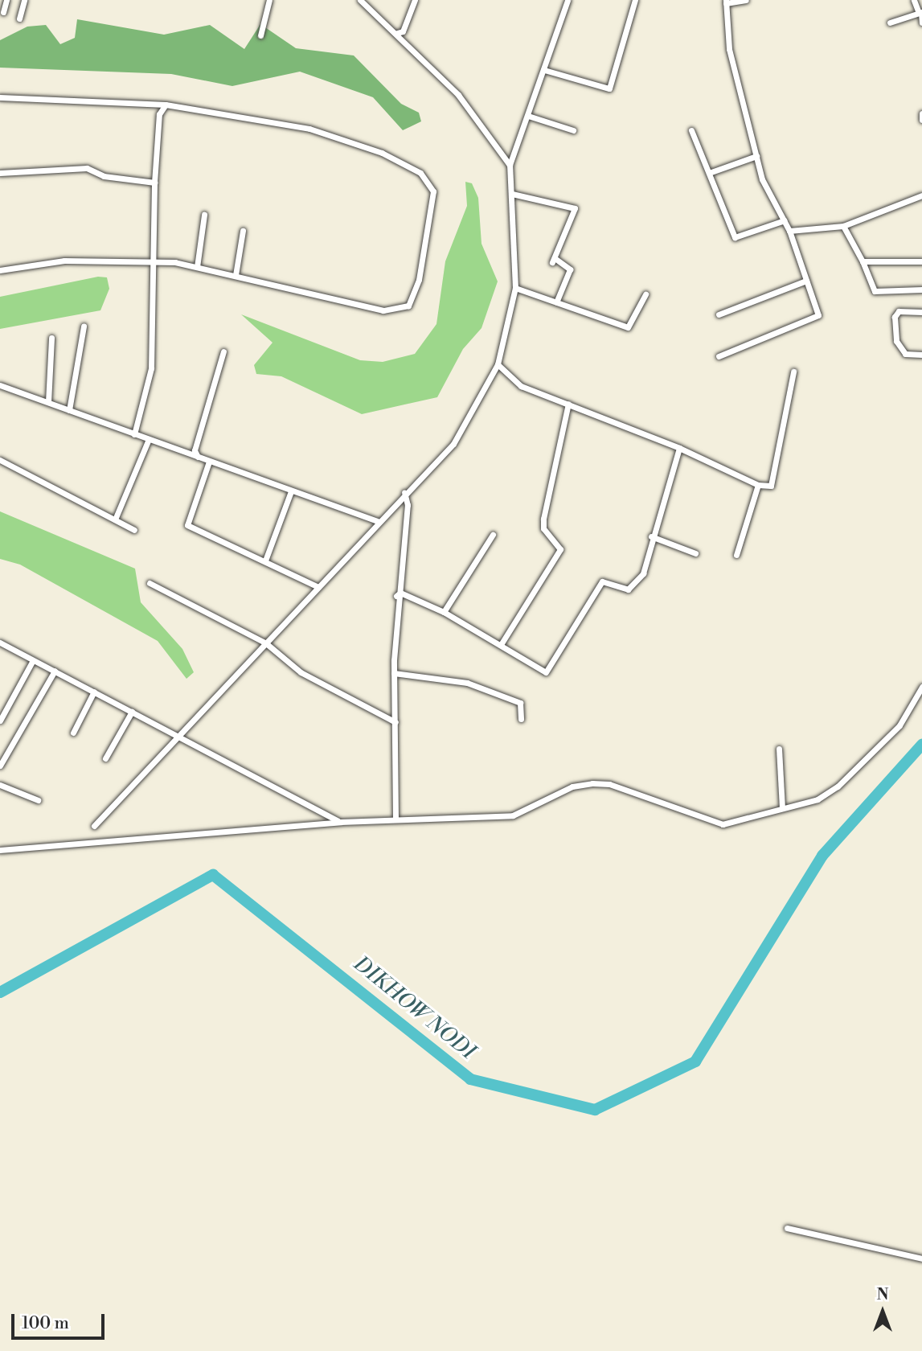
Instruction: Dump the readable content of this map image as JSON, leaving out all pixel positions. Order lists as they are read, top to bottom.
{
  "water": ["DIKHOW NODI"],
  "scale_bar": "100 m",
  "north": "top"
}
